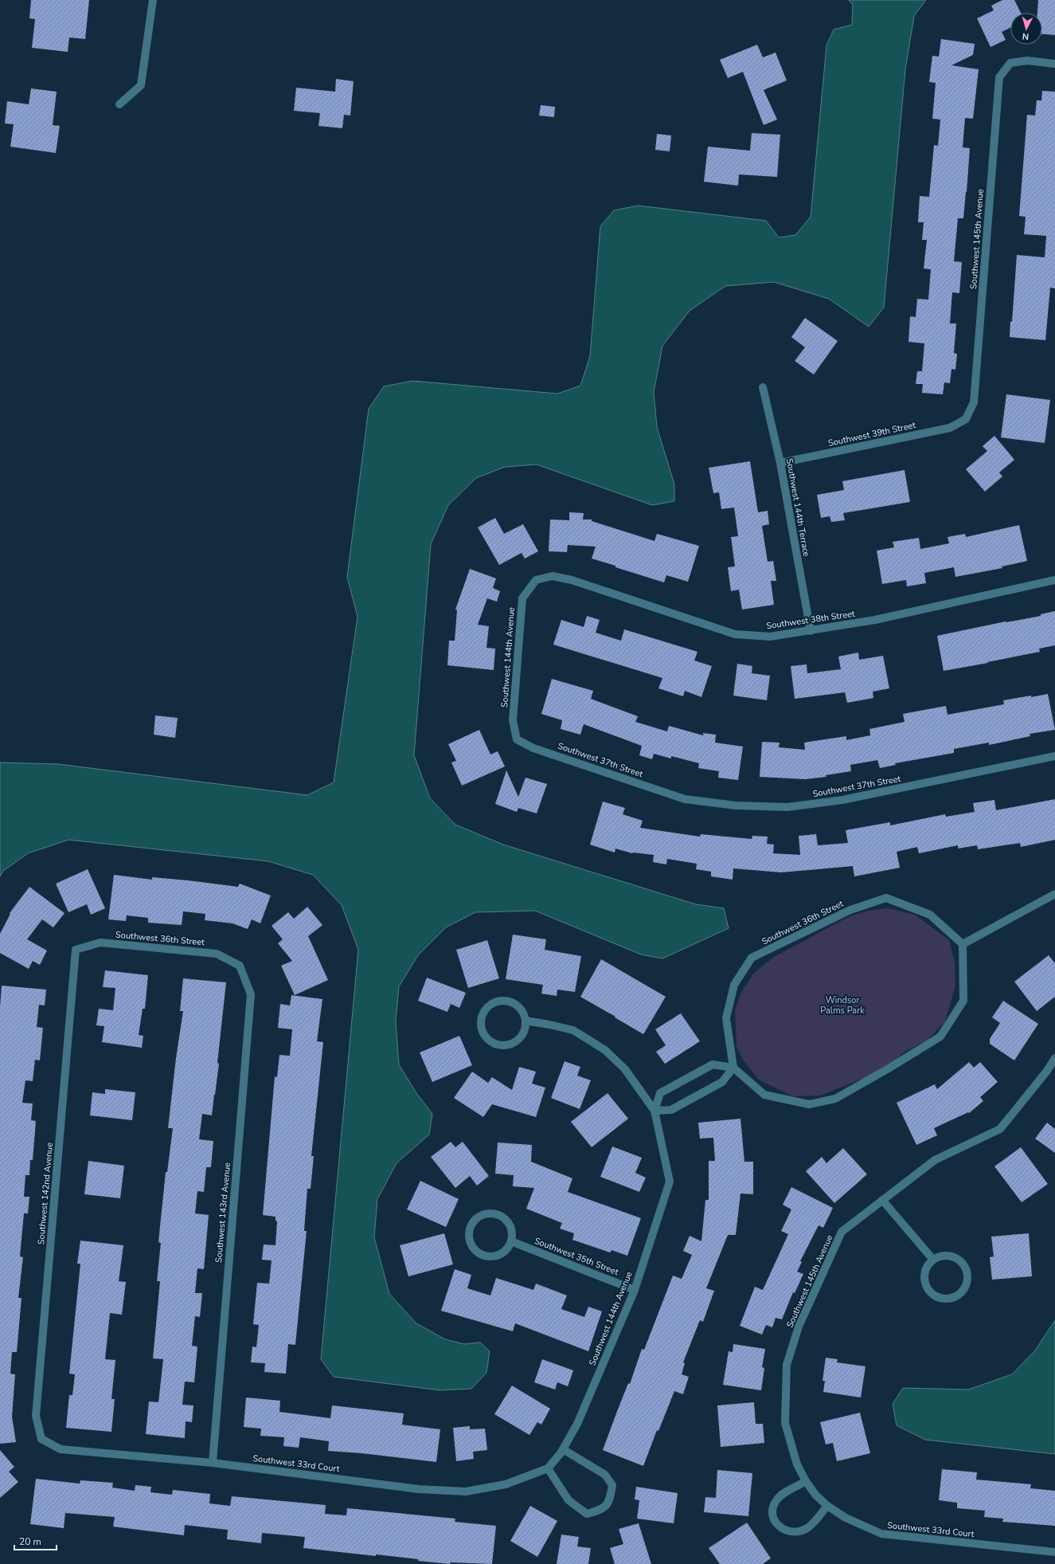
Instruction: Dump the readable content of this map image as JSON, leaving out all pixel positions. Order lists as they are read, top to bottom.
{
  "streets": {
    "street": [
      "Southwest 145th Avenue",
      "Southwest 39th Street",
      "Southwest 144th Terrace",
      "Southwest 38th Street",
      "Southwest 144th Avenue",
      "Southwest 37th Street",
      "Southwest 36th Street",
      "Southwest 142nd Avenue",
      "Southwest 143rd Avenue",
      "Southwest 35th Street",
      "Southwest 33rd Court"
    ]
  },
  "crossings": [
    ["Southwest 145th Avenue", "Southwest 39th Street"],
    ["Southwest 145th Avenue", "Southwest 33rd Court"],
    ["Southwest 39th Street", "Southwest 144th Terrace"],
    ["Southwest 144th Terrace", "Southwest 38th Street"],
    ["Southwest 38th Street", "Southwest 144th Avenue"],
    ["Southwest 144th Avenue", "Southwest 37th Street"],
    ["Southwest 144th Avenue", "Southwest 35th Street"],
    ["Southwest 144th Avenue", "Southwest 33rd Court"],
    ["Southwest 36th Street", "Southwest 142nd Avenue"],
    ["Southwest 36th Street", "Southwest 143rd Avenue"],
    ["Southwest 142nd Avenue", "Southwest 33rd Court"],
    ["Southwest 143rd Avenue", "Southwest 33rd Court"]
  ],
  "parks": ["Windsor Palms Park"],
  "scale_bar": "20 m",
  "north": "bottom"
}
